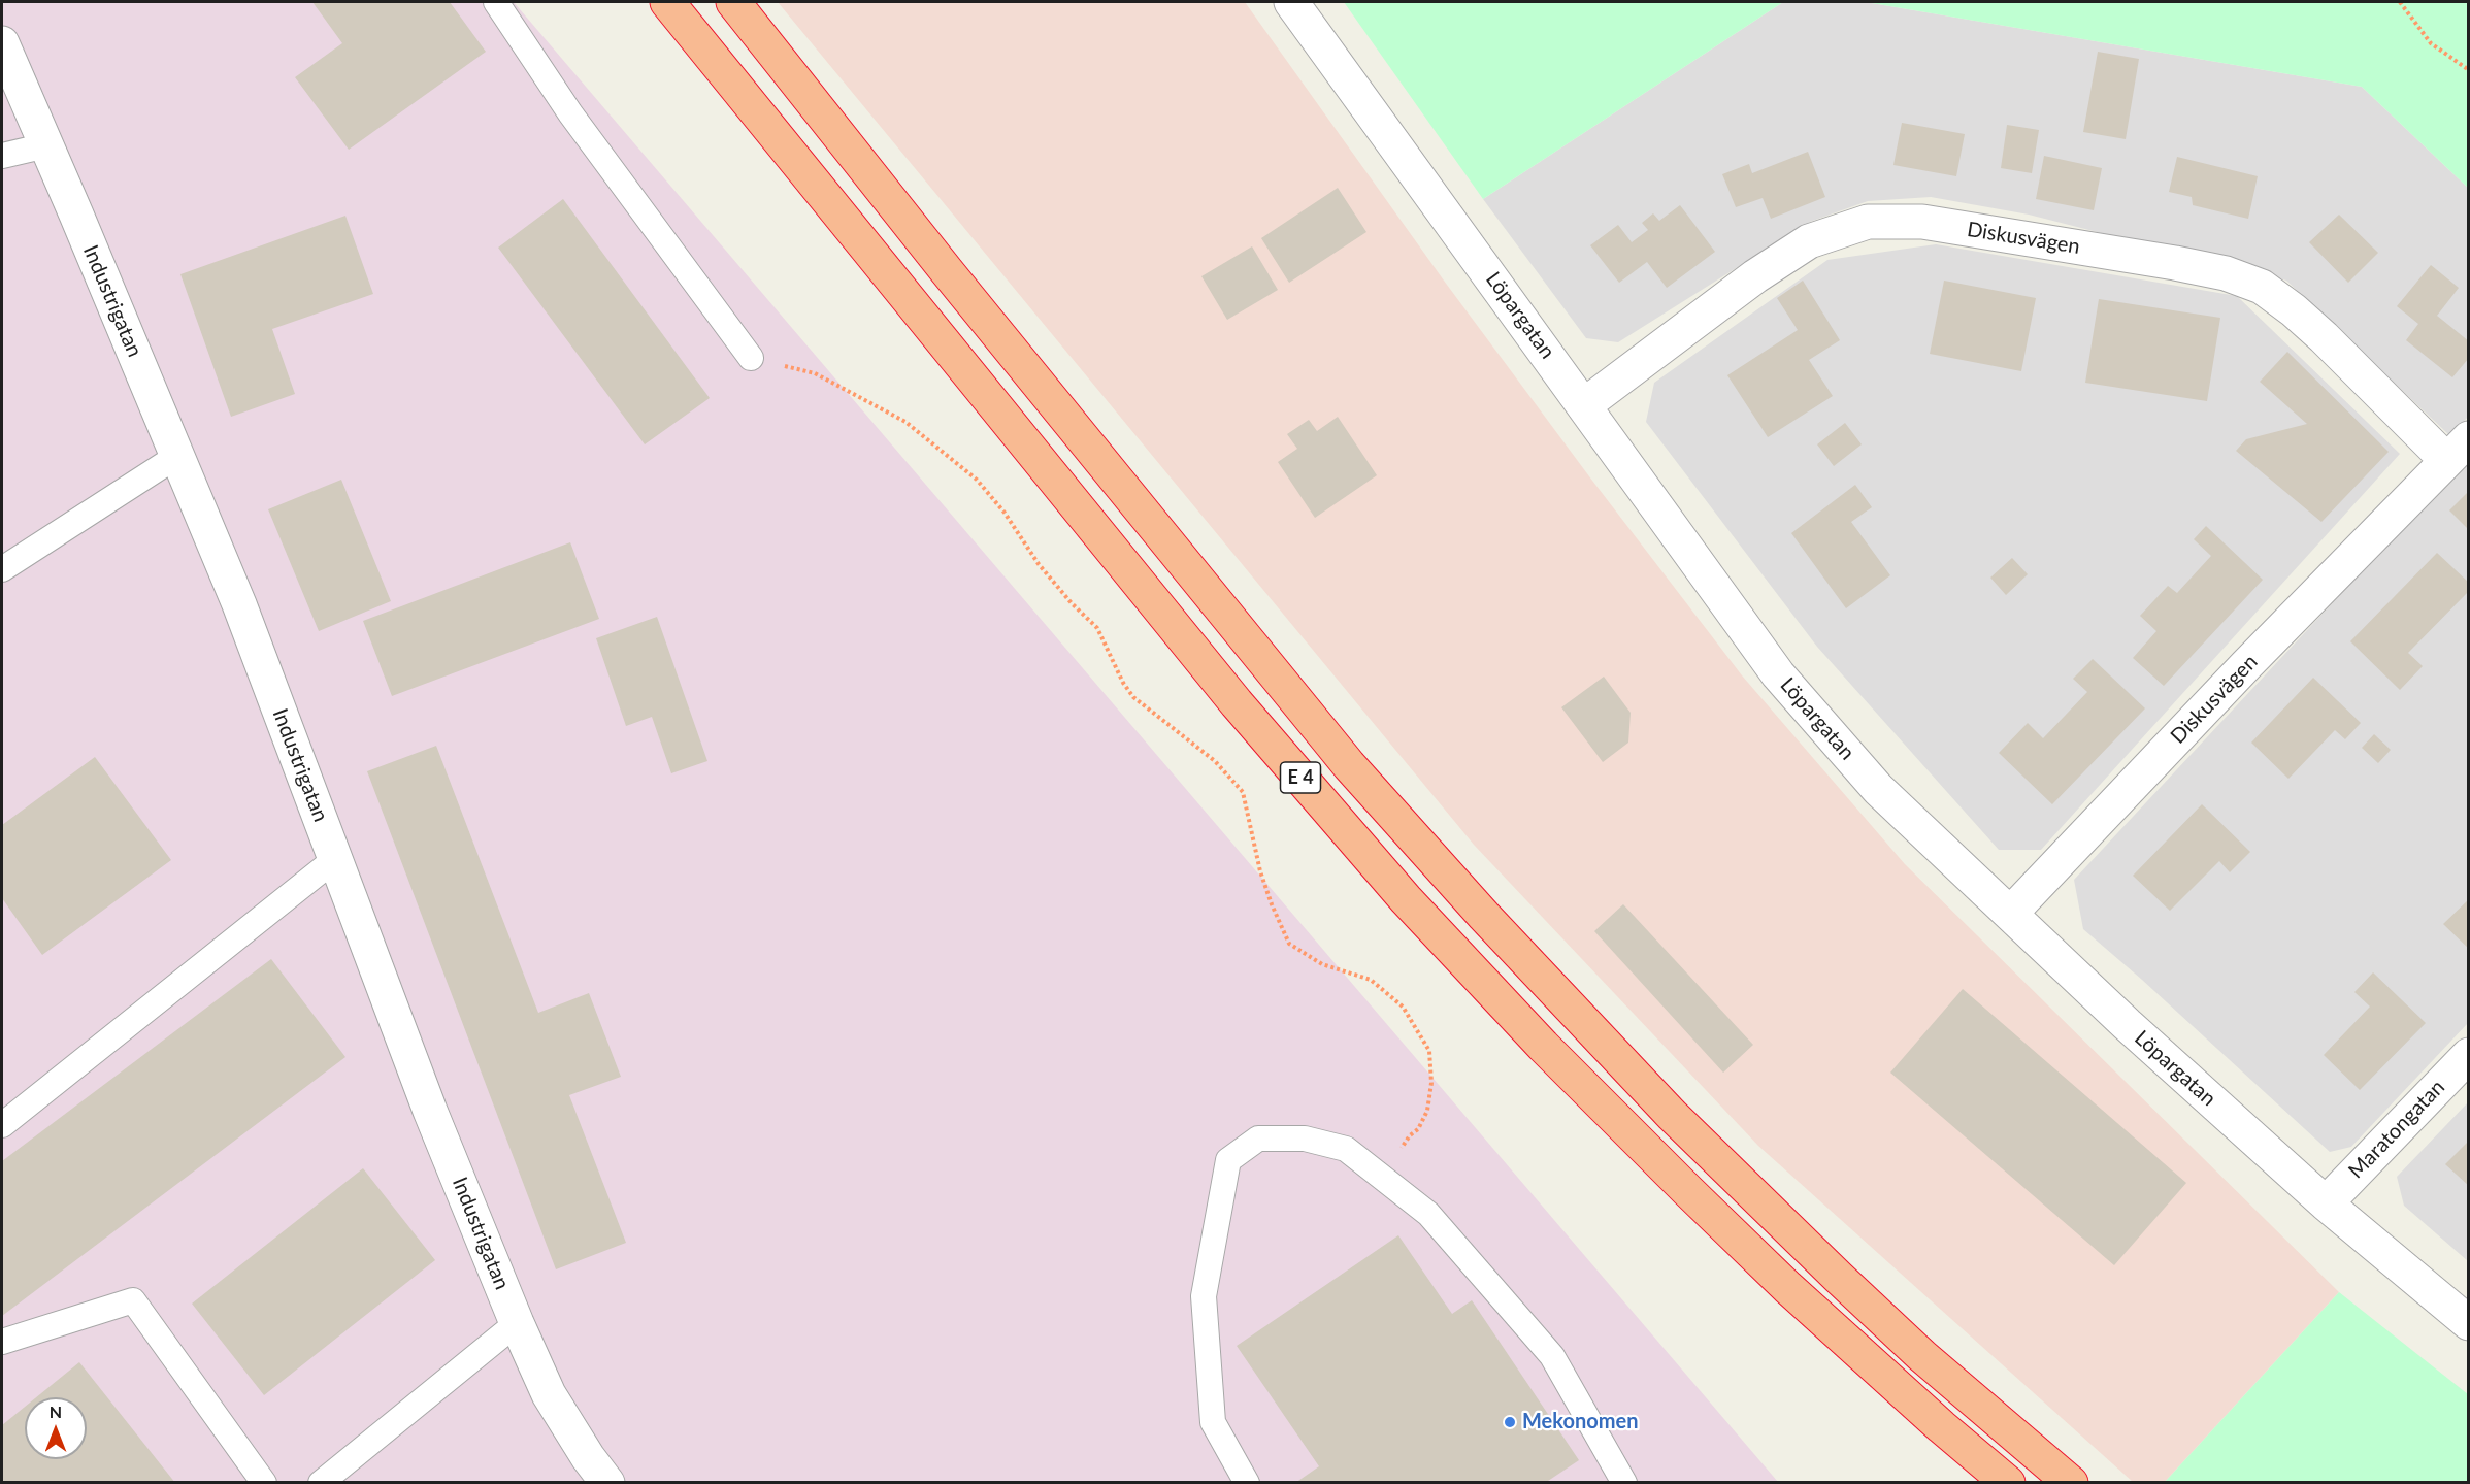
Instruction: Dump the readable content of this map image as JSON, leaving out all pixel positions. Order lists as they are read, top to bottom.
{
  "streets": {
    "highway": ["E 4"],
    "street": [
      "Diskusvägen",
      "Industrigatan",
      "Löpargatan",
      "Maratongatan"
    ]
  },
  "crossings": [
    ["Diskusvägen", "Löpargatan"],
    ["Löpargatan", "Maratongatan"]
  ],
  "places": ["Mekonomen"],
  "north": "top"
}
